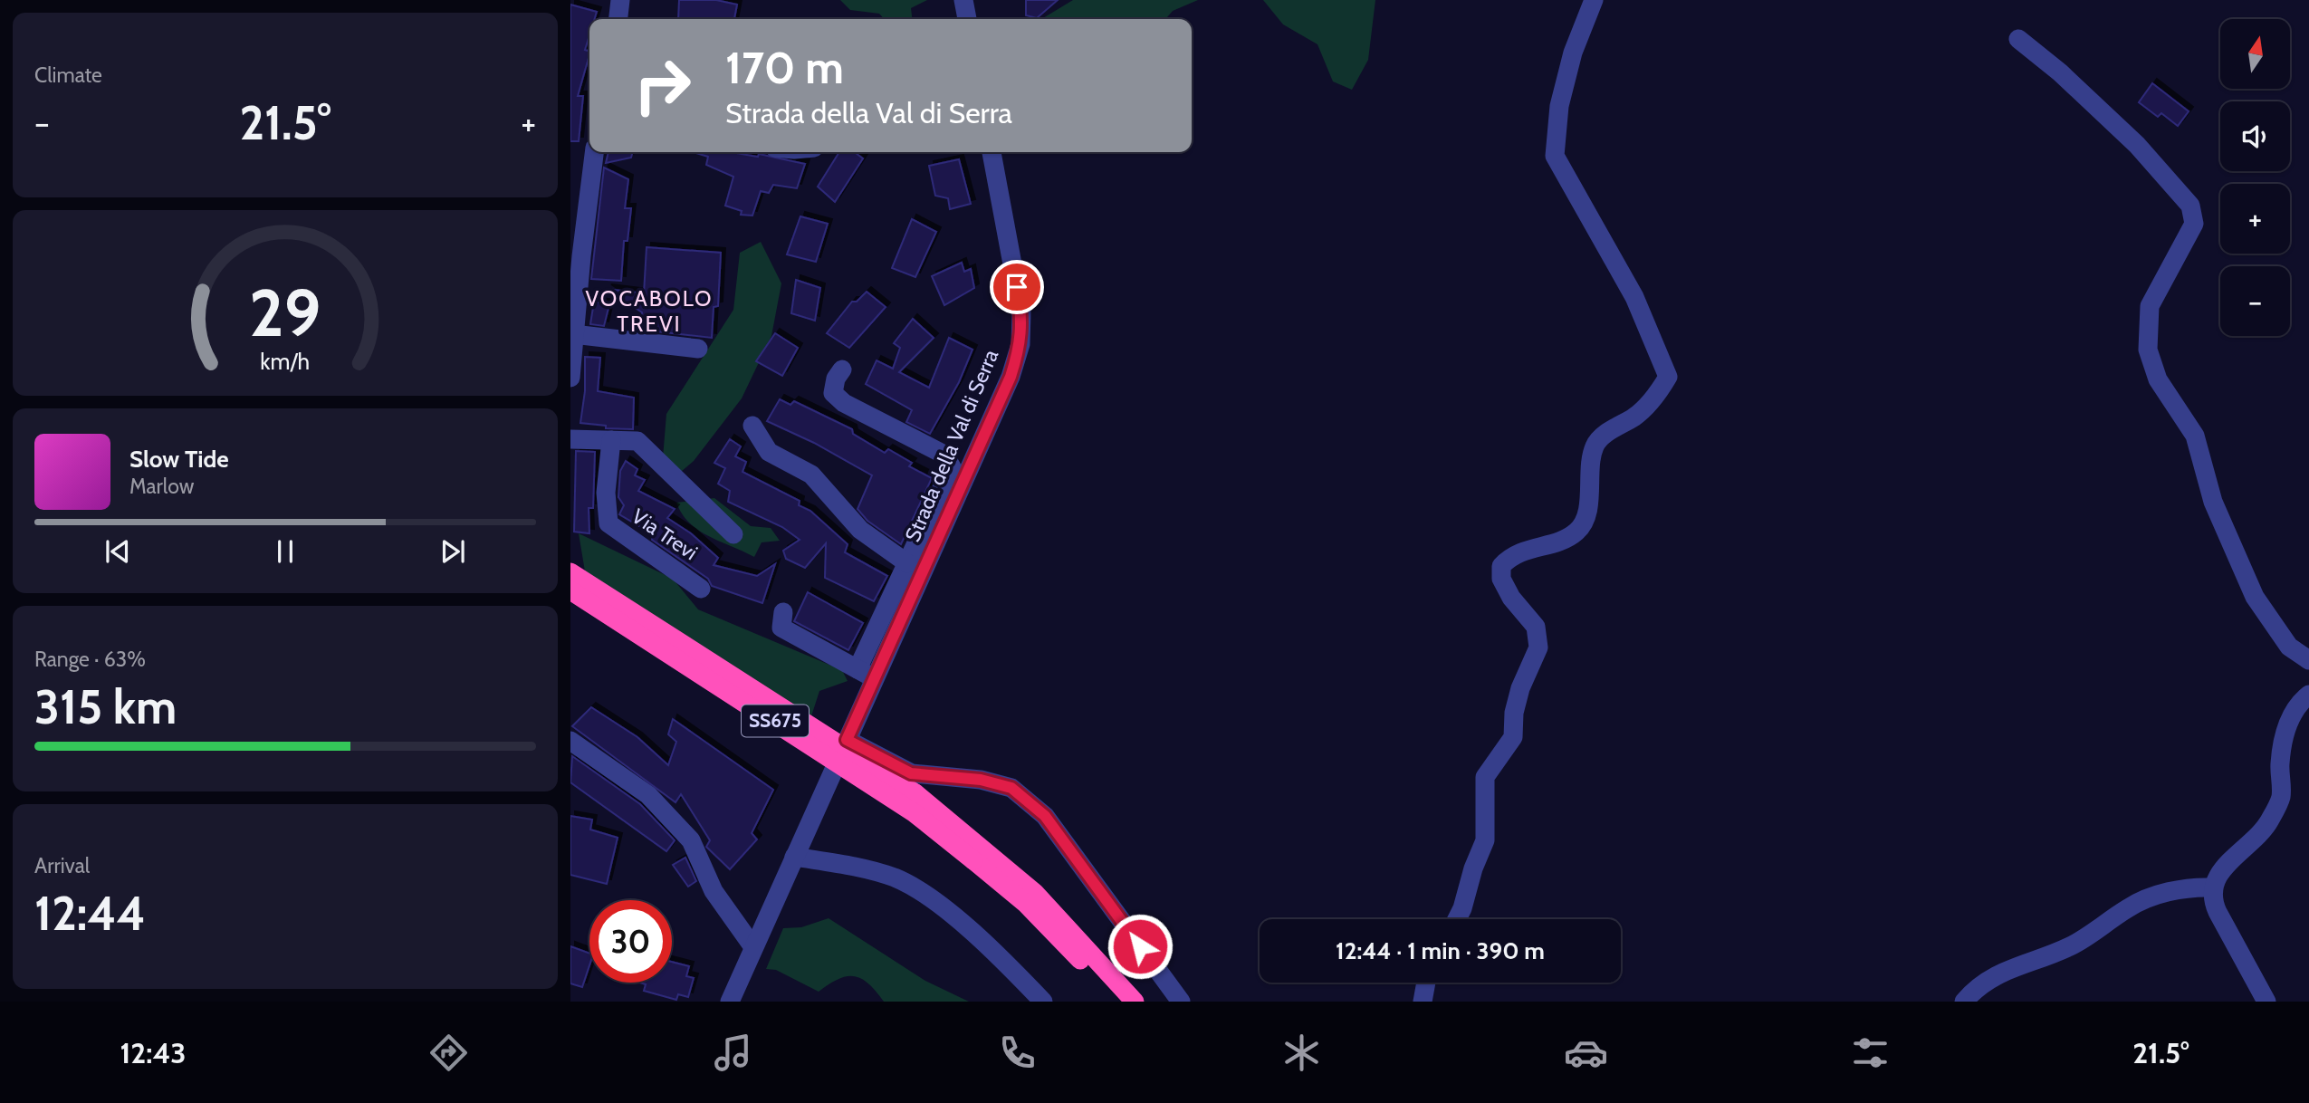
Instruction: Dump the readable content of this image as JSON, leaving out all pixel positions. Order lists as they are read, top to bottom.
{
  "streets": {
    "highway": ["SS675"],
    "street": ["Strada della Val di Serra", "Via Trevi"]
  },
  "districts": ["VOCABOLO TREVI"],
  "north": "top",
  "page": {
    "tile": [
      "Climate",
      ["Range · 63%", "315 km"],
      ["Arrival", "12:44"]
    ],
    "map_buttons": ["+", "−"],
    "turn": ["170 m", "Strada della Val di Serra"],
    "heat": ["−", "21.5°", "+"],
    "song": ["Slow Tide", "Marlow"],
    "limit": "30",
    "trip": "12:44 · 1 min · 390 m",
    "tabs": ["12:43", "21.5°"],
    "gauge": ["29", "km/h"]
  }
}
